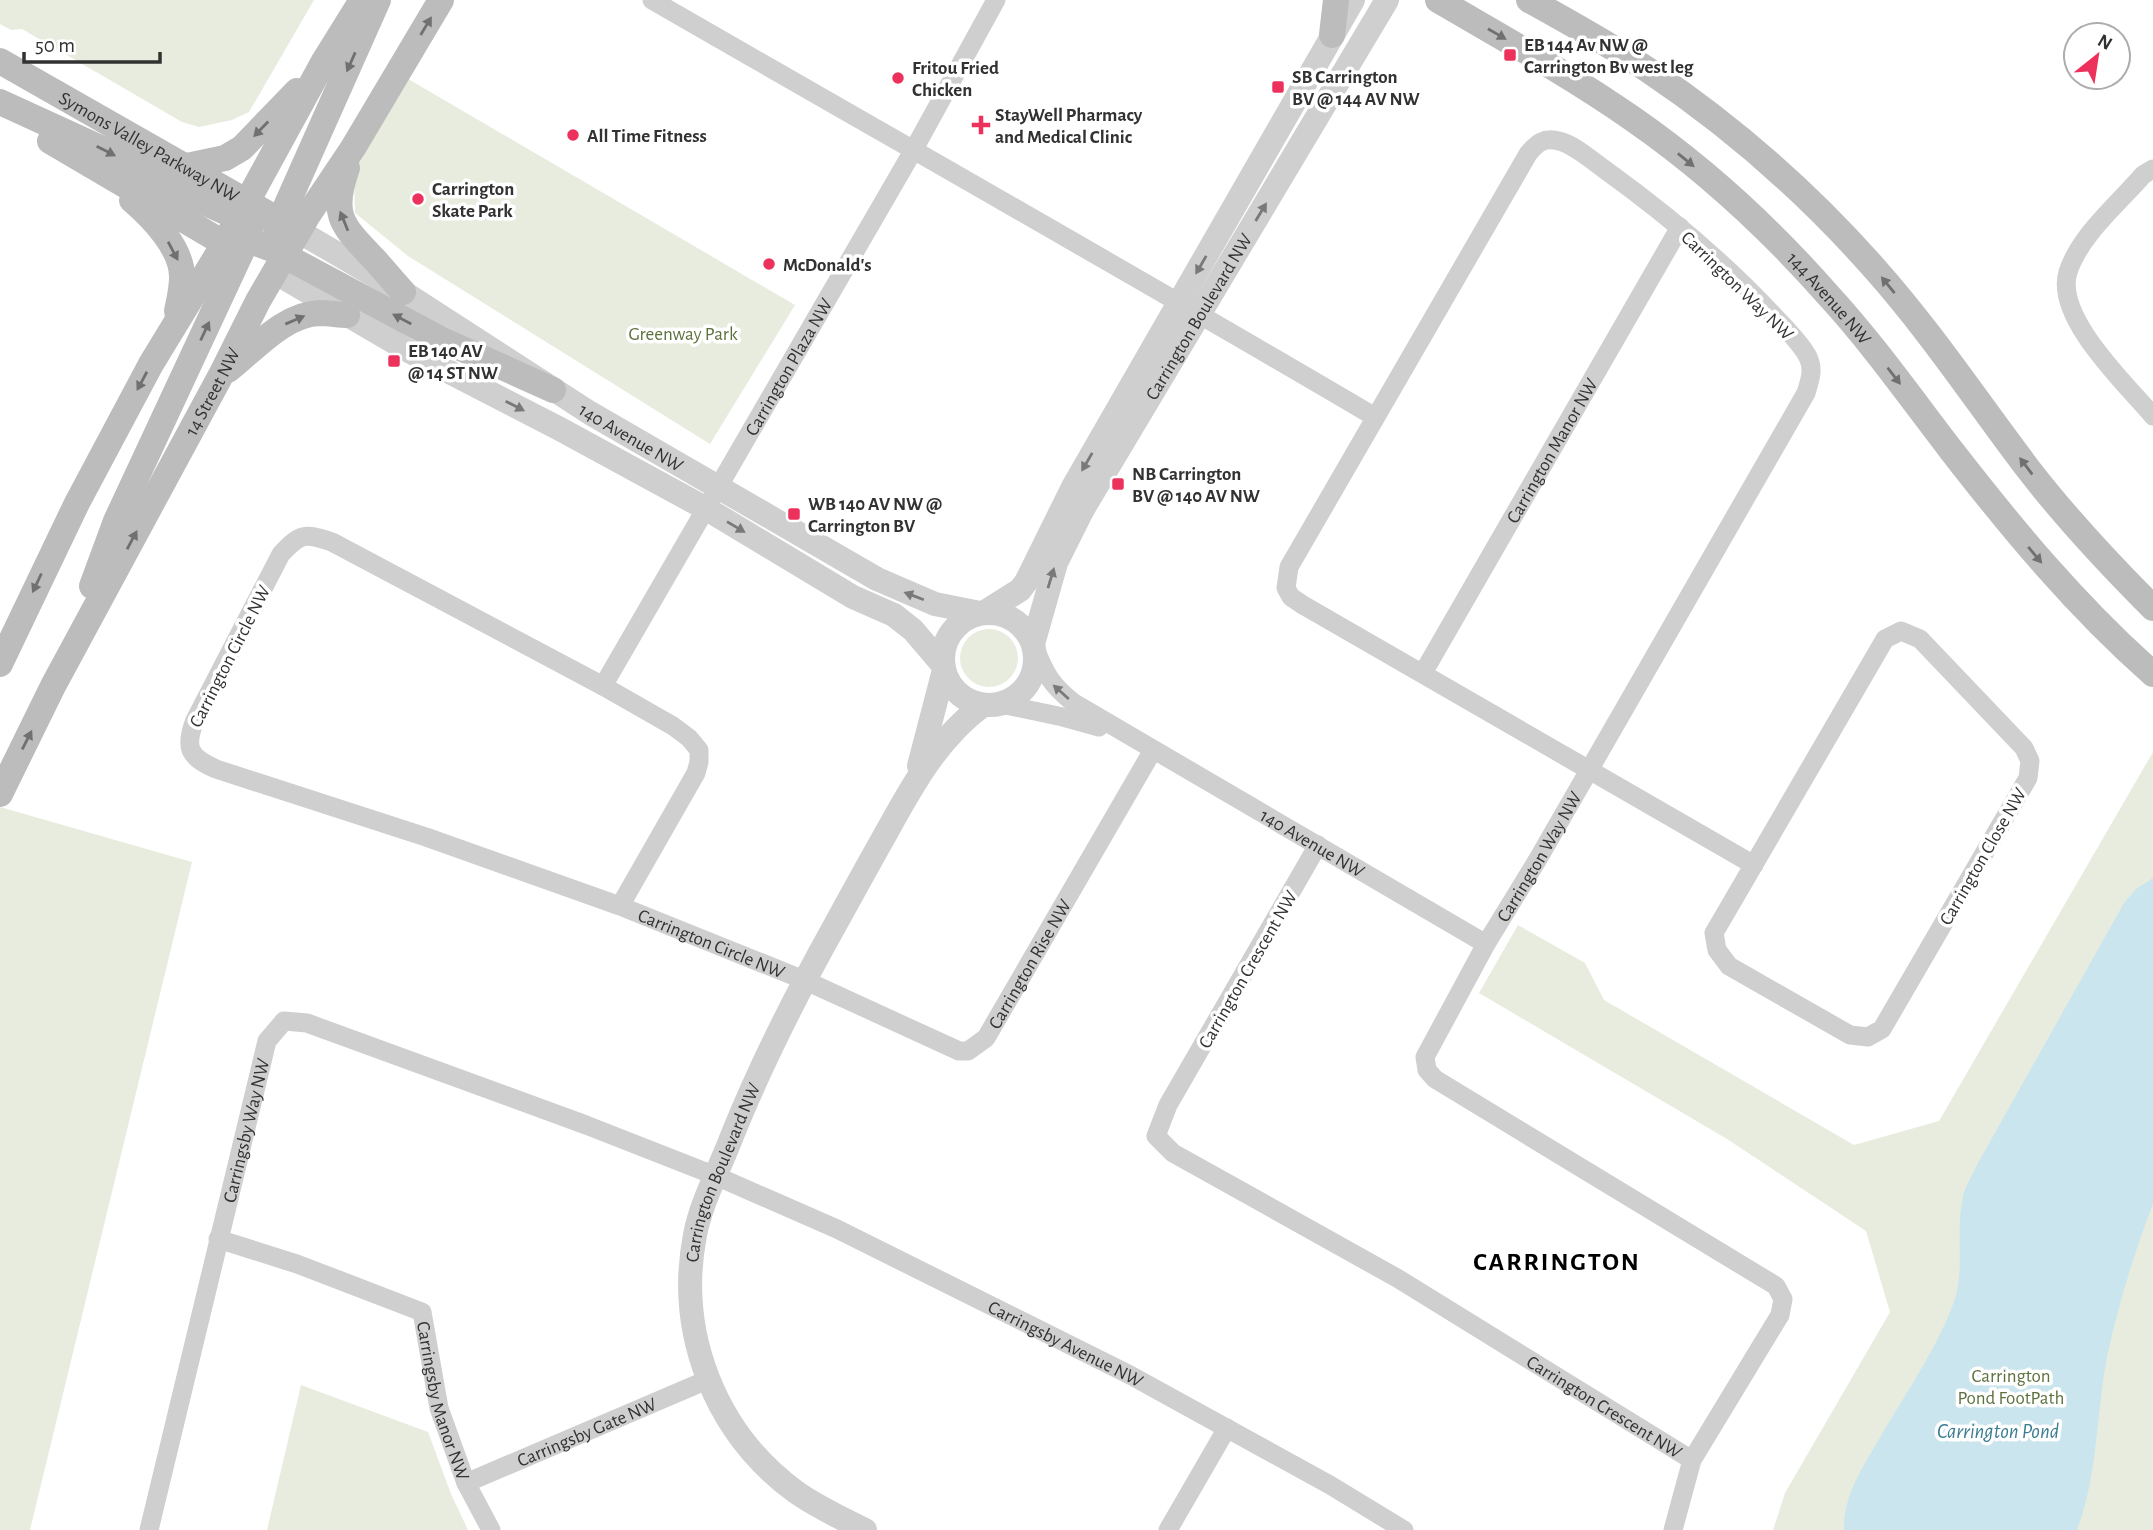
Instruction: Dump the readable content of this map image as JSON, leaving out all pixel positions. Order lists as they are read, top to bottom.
{
  "streets": {
    "main road": ["Symons Valley Parkway NW", "144 Avenue NW", "14 Street NW"],
    "street": [
      "Carrington Way NW",
      "Carrington Boulevard NW",
      "Carrington Plaza NW",
      "140 Avenue NW",
      "Carrington Manor NW",
      "Carrington Circle NW",
      "Carrington Close NW",
      "Carrington Rise NW",
      "Carrington Crescent NW",
      "Carringsby Way NW",
      "Carringsby Avenue NW",
      "Carringsby Manor NW",
      "Carringsby Gate NW"
    ]
  },
  "crossings": [
    ["Symons Valley Parkway NW", "14 Street NW"],
    ["Symons Valley Parkway NW", "140 Avenue NW"],
    ["Carrington Way NW", "140 Avenue NW"],
    ["Carrington Way NW", "Carrington Manor NW"],
    ["Carrington Way NW", "Carrington Crescent NW"],
    ["Carrington Boulevard NW", "140 Avenue NW"],
    ["Carrington Boulevard NW", "Carrington Circle NW"],
    ["Carrington Boulevard NW", "Carrington Rise NW"],
    ["Carrington Boulevard NW", "Carringsby Way NW"],
    ["Carrington Boulevard NW", "Carringsby Avenue NW"],
    ["Carrington Boulevard NW", "Carringsby Gate NW"],
    ["Carrington Plaza NW", "140 Avenue NW"],
    ["14 Street NW", "140 Avenue NW"],
    ["140 Avenue NW", "Carrington Rise NW"],
    ["140 Avenue NW", "Carrington Crescent NW"],
    ["Carrington Circle NW", "Carrington Rise NW"],
    ["Carringsby Way NW", "Carringsby Avenue NW"],
    ["Carringsby Way NW", "Carringsby Manor NW"],
    ["Carringsby Manor NW", "Carringsby Gate NW"]
  ],
  "districts": ["CARRINGTON"],
  "water": ["Carrington Pond"],
  "parks": ["Greenway Park", "Carrington Pond FootPath"],
  "places": {
    "transit": [
      "EB 144 Av NW @ Carrington Bv west leg",
      "SB Carrington BV @ 144 AV NW",
      "EB 140 AV @ 14 ST NW",
      "NB Carrington BV @ 140 AV NW",
      "WB 140 AV NW @ Carrington BV"
    ],
    "other": [
      "Fritou Fried Chicken",
      "All Time Fitness",
      "Carrington Skate Park",
      "McDonald's"
    ],
    "health": ["StayWell Pharmacy and Medical Clinic"]
  },
  "scale_bar": "50 m",
  "north": "top right"
}
